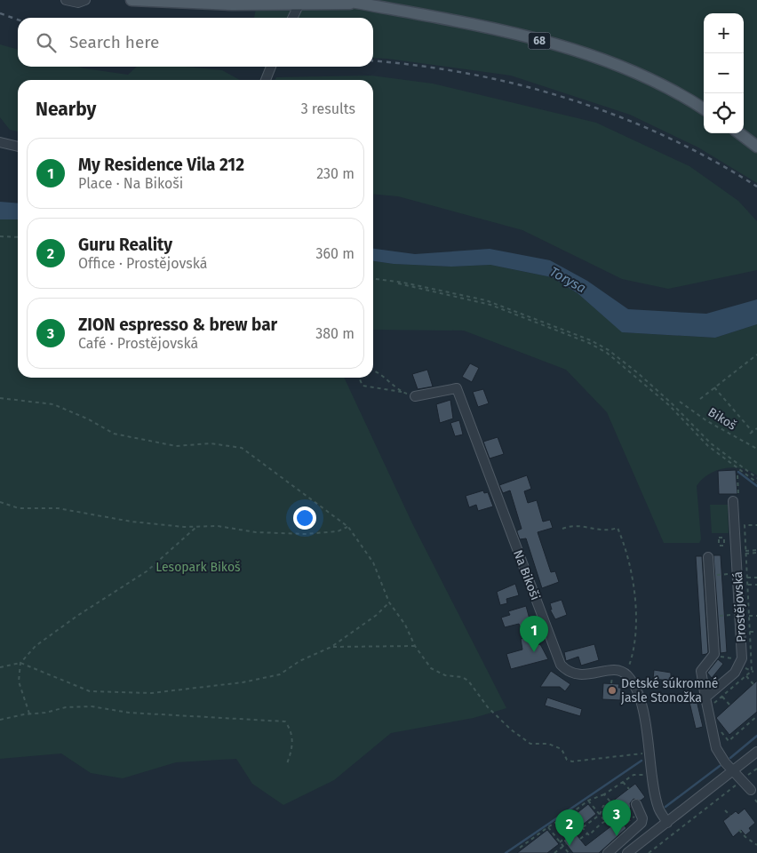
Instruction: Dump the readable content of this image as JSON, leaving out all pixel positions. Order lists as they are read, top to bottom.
{
  "streets": {
    "main road": ["68"],
    "street": ["Na Bikoši", "Prostějovská"],
    "path": ["Bikoš"]
  },
  "water": ["Torysa"],
  "parks": ["Lesopark Bikoš"],
  "places": ["Detské súkromné jasle Stonožka"],
  "page": {
    "map_buttons": ["+", "−"],
    "search": "Search here",
    "heading": ["Nearby", "3 results"],
    "list": [
      {
        "mark": "1",
        "name": "My Residence Vila 212",
        "note": "Place · Na Bikoši",
        "value": "230 m"
      },
      {
        "mark": "2",
        "name": "Guru Reality",
        "note": "Office · Prostějovská",
        "value": "360 m"
      },
      {
        "mark": "3",
        "name": "ZION espresso & brew bar",
        "note": "Café · Prostějovská",
        "value": "380 m"
      }
    ],
    "pins": ["1", "3", "2"]
  }
}
